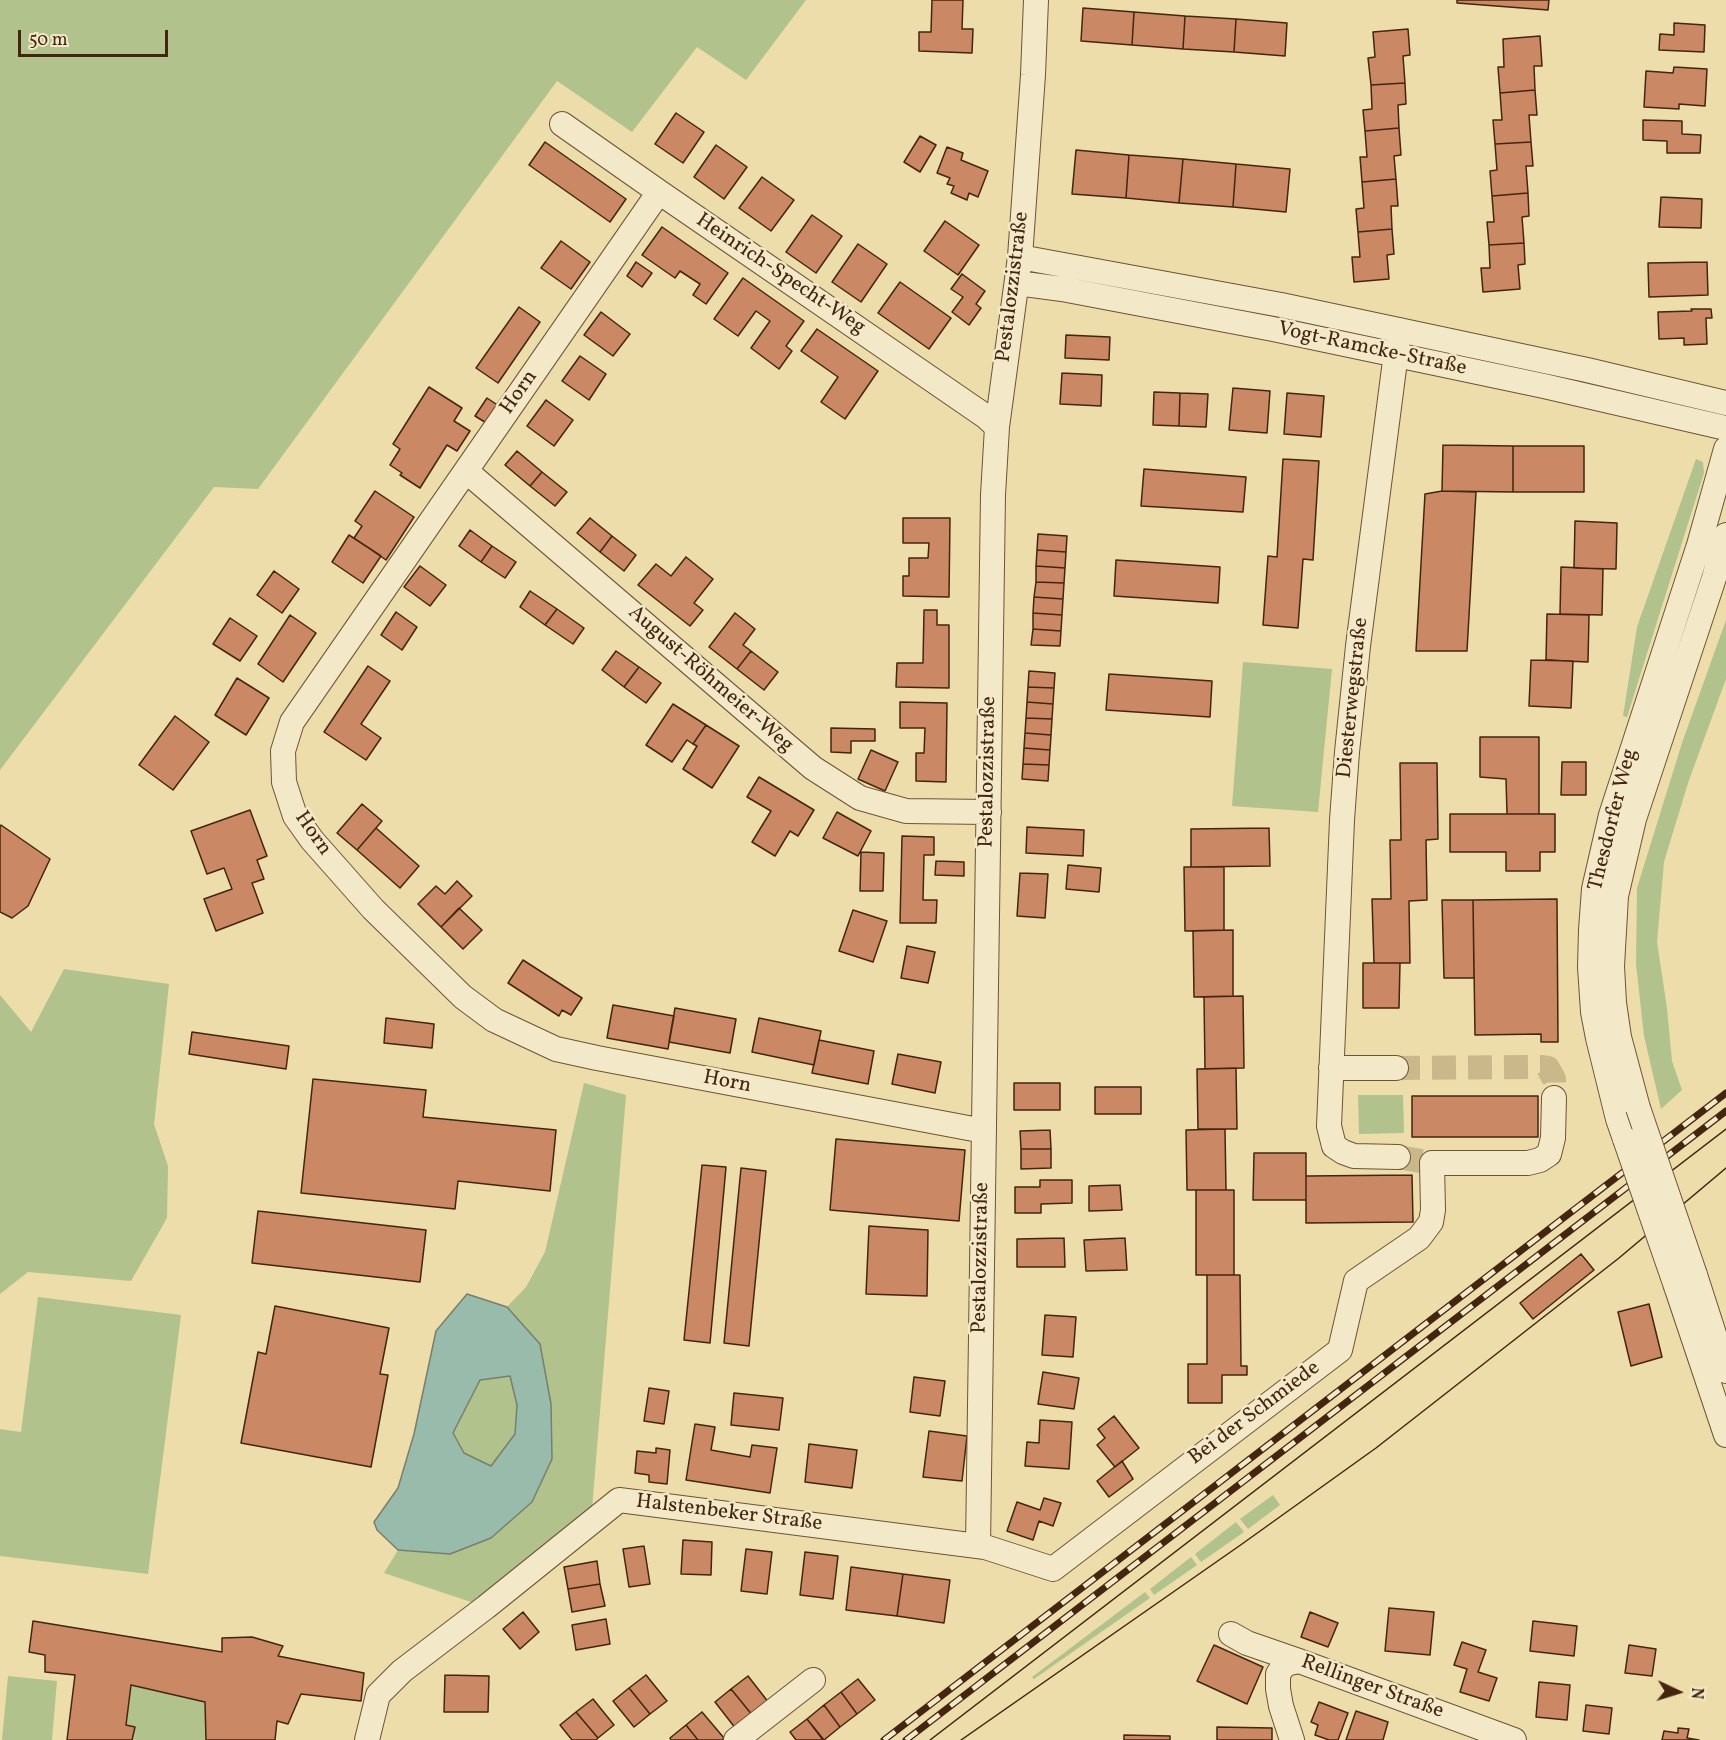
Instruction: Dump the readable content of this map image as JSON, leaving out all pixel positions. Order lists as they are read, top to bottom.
{
  "streets": {
    "street": [
      "Heinrich-Specht-Weg",
      "Pestalozzistraße",
      "Vogt-Ramcke-Straße",
      "Horn",
      "August-Röhmeier-Weg",
      "Diesterwegstraße",
      "Thesdorfer Weg",
      "Bei der Schmiede",
      "Halstenbeker Straße",
      "Rellinger Straße"
    ]
  },
  "crossings": [
    ["Heinrich-Specht-Weg", "Pestalozzistraße"],
    ["Heinrich-Specht-Weg", "Horn"],
    ["Pestalozzistraße", "Vogt-Ramcke-Straße"],
    ["Pestalozzistraße", "Horn"],
    ["Pestalozzistraße", "August-Röhmeier-Weg"],
    ["Pestalozzistraße", "Bei der Schmiede"],
    ["Pestalozzistraße", "Halstenbeker Straße"],
    ["Vogt-Ramcke-Straße", "Diesterwegstraße"],
    ["Horn", "August-Röhmeier-Weg"],
    ["Bei der Schmiede", "Halstenbeker Straße"]
  ],
  "scale_bar": "50 m",
  "north": "right"
}
